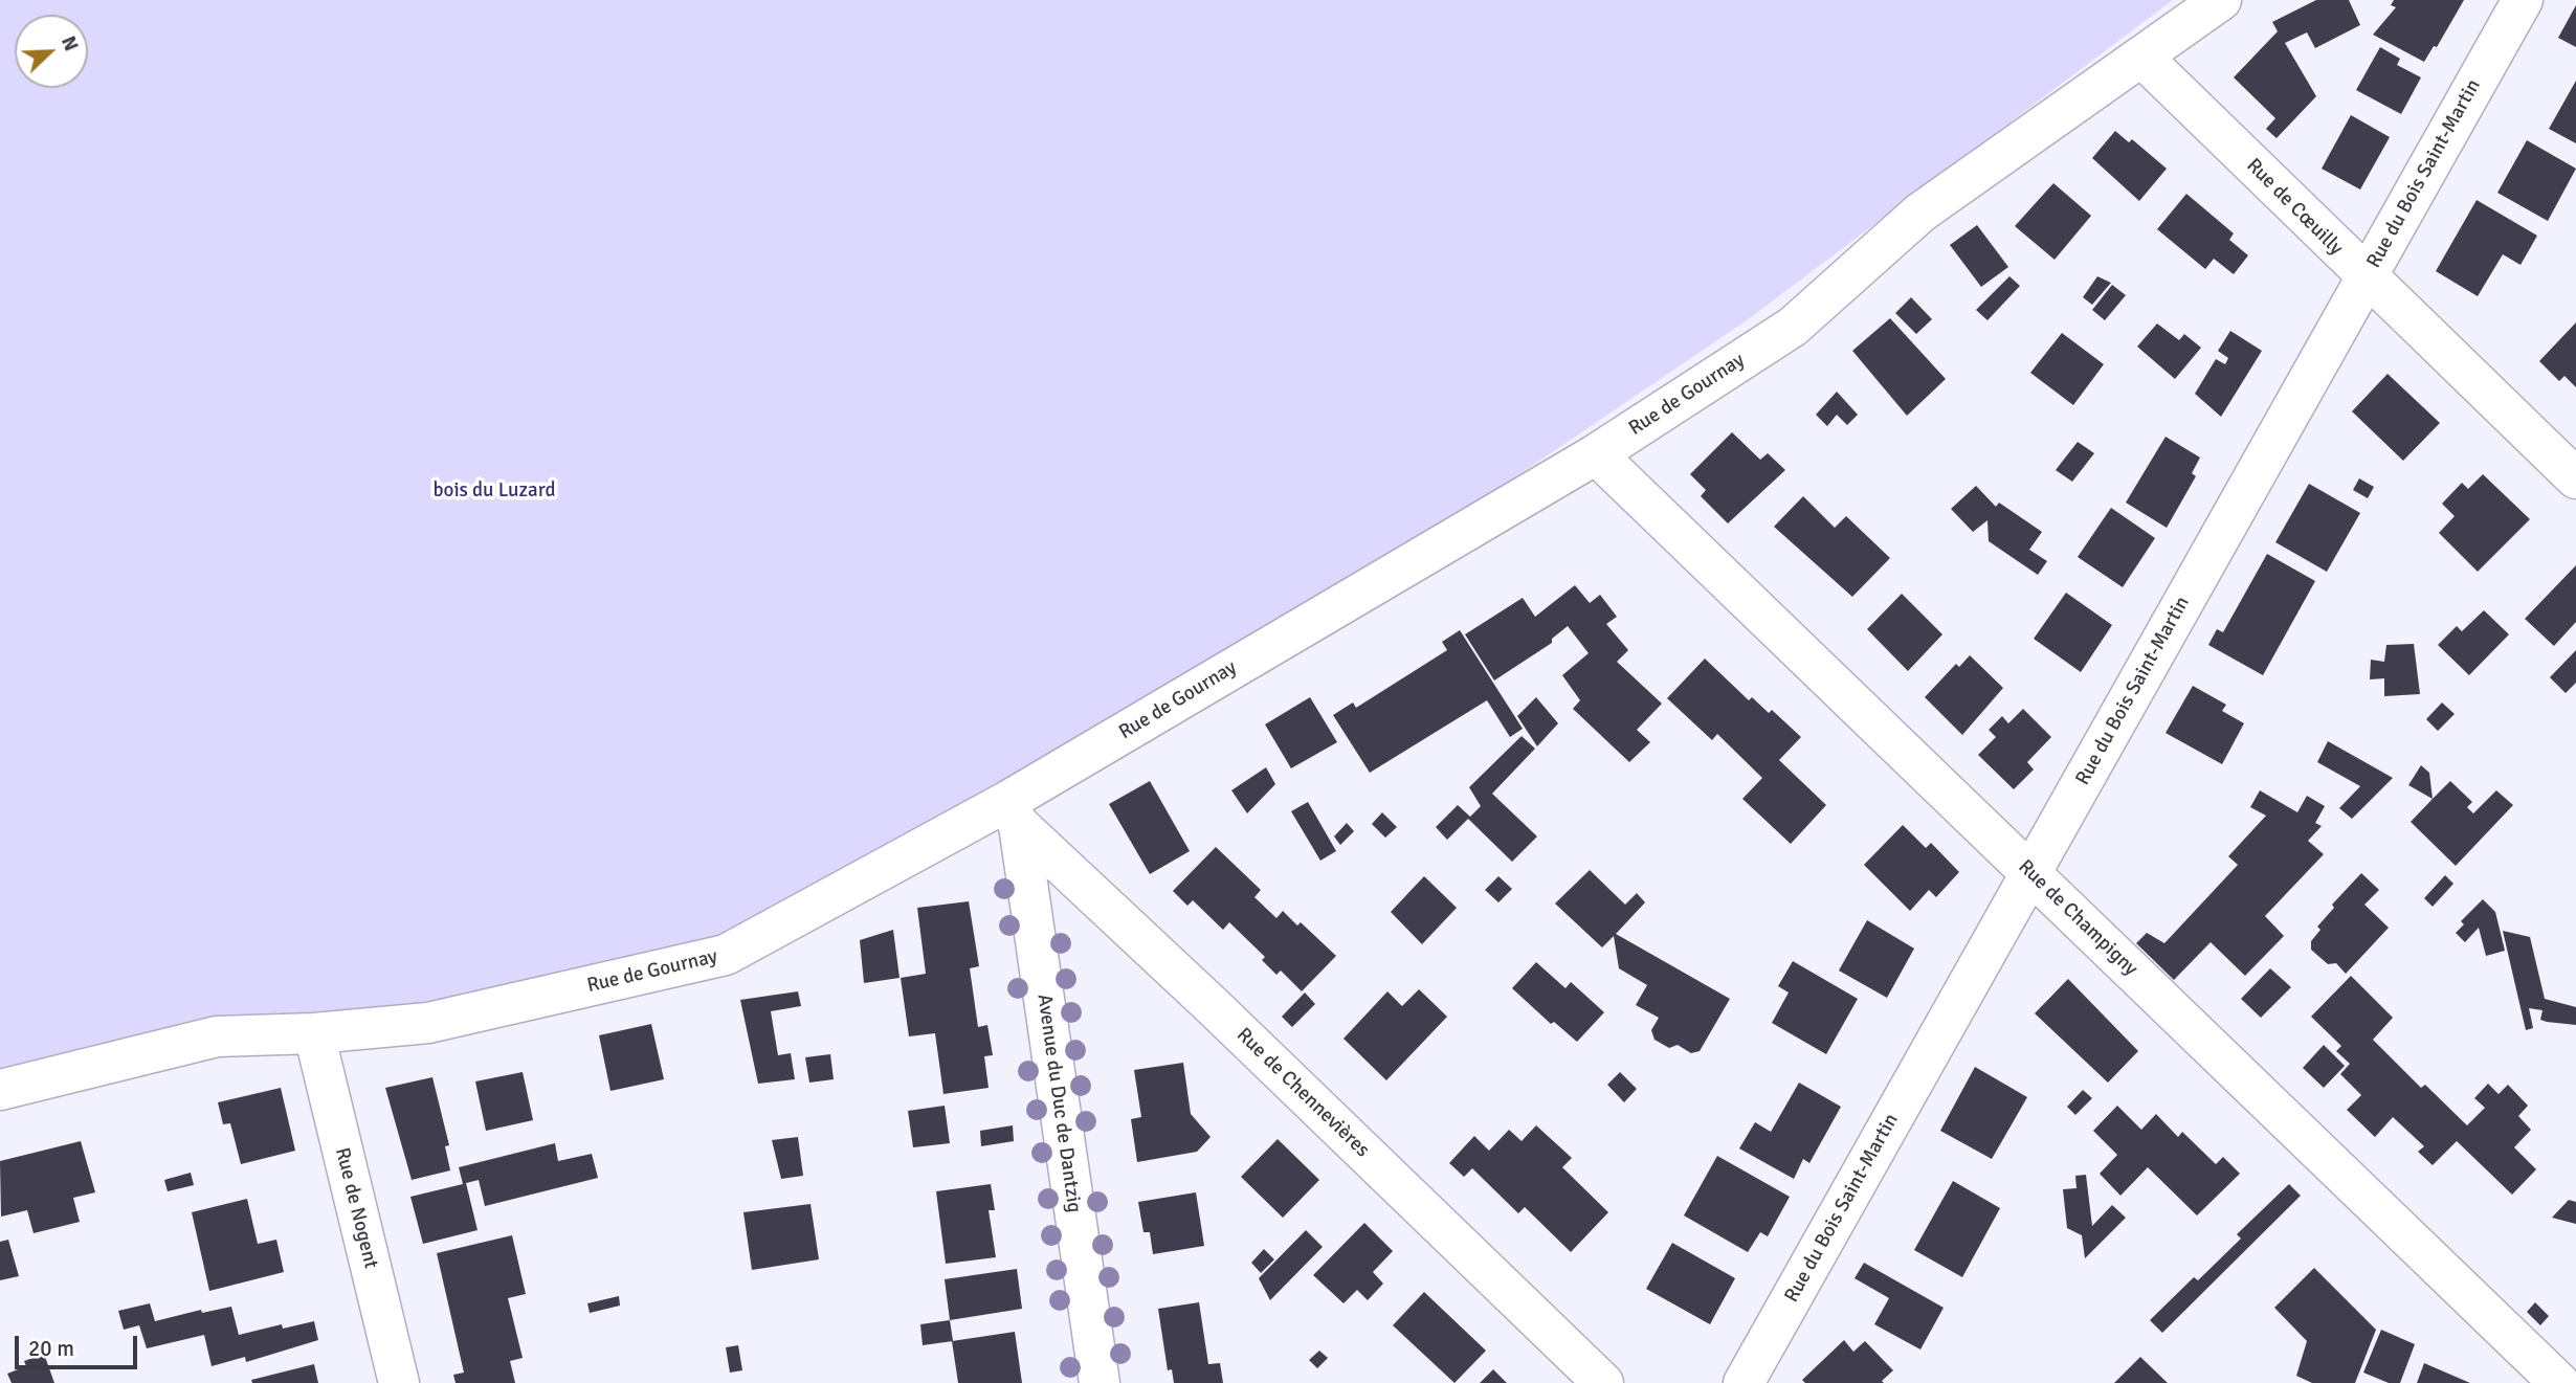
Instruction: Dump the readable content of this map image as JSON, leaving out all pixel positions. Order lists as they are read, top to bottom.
{
  "streets": {
    "street": [
      "Rue du Bois Saint-Martin",
      "Rue de Cœuilly",
      "Rue de Gournay",
      "Rue de Champigny",
      "Rue de Chennevières",
      "Avenue du Duc de Dantzig",
      "Rue de Nogent"
    ]
  },
  "crossings": [
    ["Rue du Bois Saint-Martin", "Rue de Cœuilly"],
    ["Rue du Bois Saint-Martin", "Rue de Champigny"],
    ["Rue de Cœuilly", "Rue de Gournay"],
    ["Rue de Gournay", "Rue de Champigny"],
    ["Rue de Gournay", "Rue de Chennevières"],
    ["Rue de Gournay", "Avenue du Duc de Dantzig"],
    ["Rue de Gournay", "Rue de Nogent"],
    ["Rue de Chennevières", "Avenue du Duc de Dantzig"]
  ],
  "parks": ["bois du Luzard"],
  "scale_bar": "20 m",
  "north": "top right"
}
